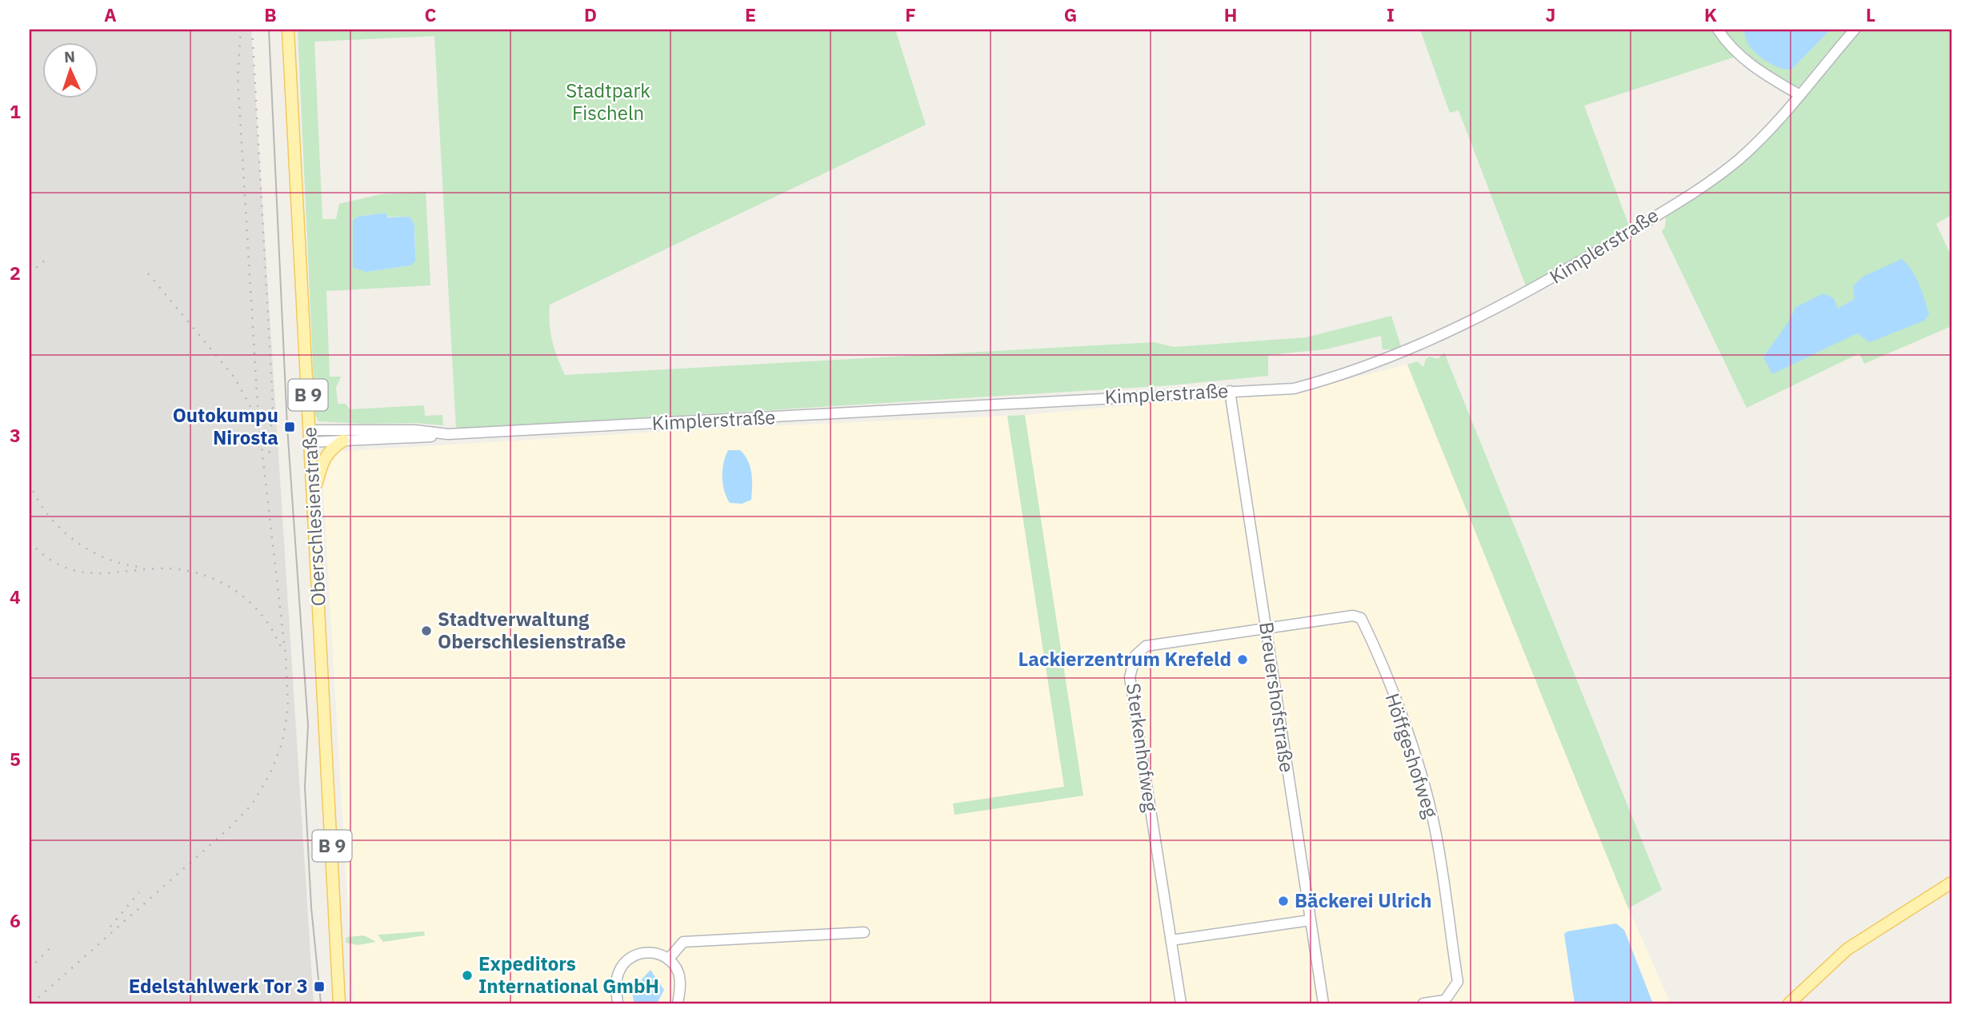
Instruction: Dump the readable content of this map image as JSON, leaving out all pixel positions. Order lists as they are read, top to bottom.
{
  "streets": {
    "main road": ["B 9", "Oberschlesienstraße"],
    "street": [
      "Kimplerstraße",
      "Breuershofstraße",
      "Sterkenhofweg",
      "Höffgeshofweg"
    ]
  },
  "crossings": [
    ["Kimplerstraße", "B 9"],
    ["Kimplerstraße", "Oberschlesienstraße"],
    ["Kimplerstraße", "Breuershofstraße"],
    ["B 9", "Oberschlesienstraße"],
    ["Breuershofstraße", "Sterkenhofweg"],
    ["Breuershofstraße", "Höffgeshofweg"],
    ["Sterkenhofweg", "Höffgeshofweg"]
  ],
  "parks": ["Stadtpark Fischeln"],
  "places": {
    "transit": ["Outokumpu Nirosta", "Edelstahlwerk Tor 3"],
    "other": [
      "Stadtverwaltung Oberschlesienstraße",
      "Lackierzentrum Krefeld",
      "Bäckerei Ulrich",
      "Expeditors International GmbH"
    ]
  },
  "north": "top",
  "grid": {
    "columns": [
      "A",
      "B",
      "C",
      "D",
      "E",
      "F",
      "G",
      "H",
      "I",
      "J",
      "K",
      "L"
    ],
    "rows": [
      "1",
      "2",
      "3",
      "4",
      "5",
      "6"
    ]
  }
}
